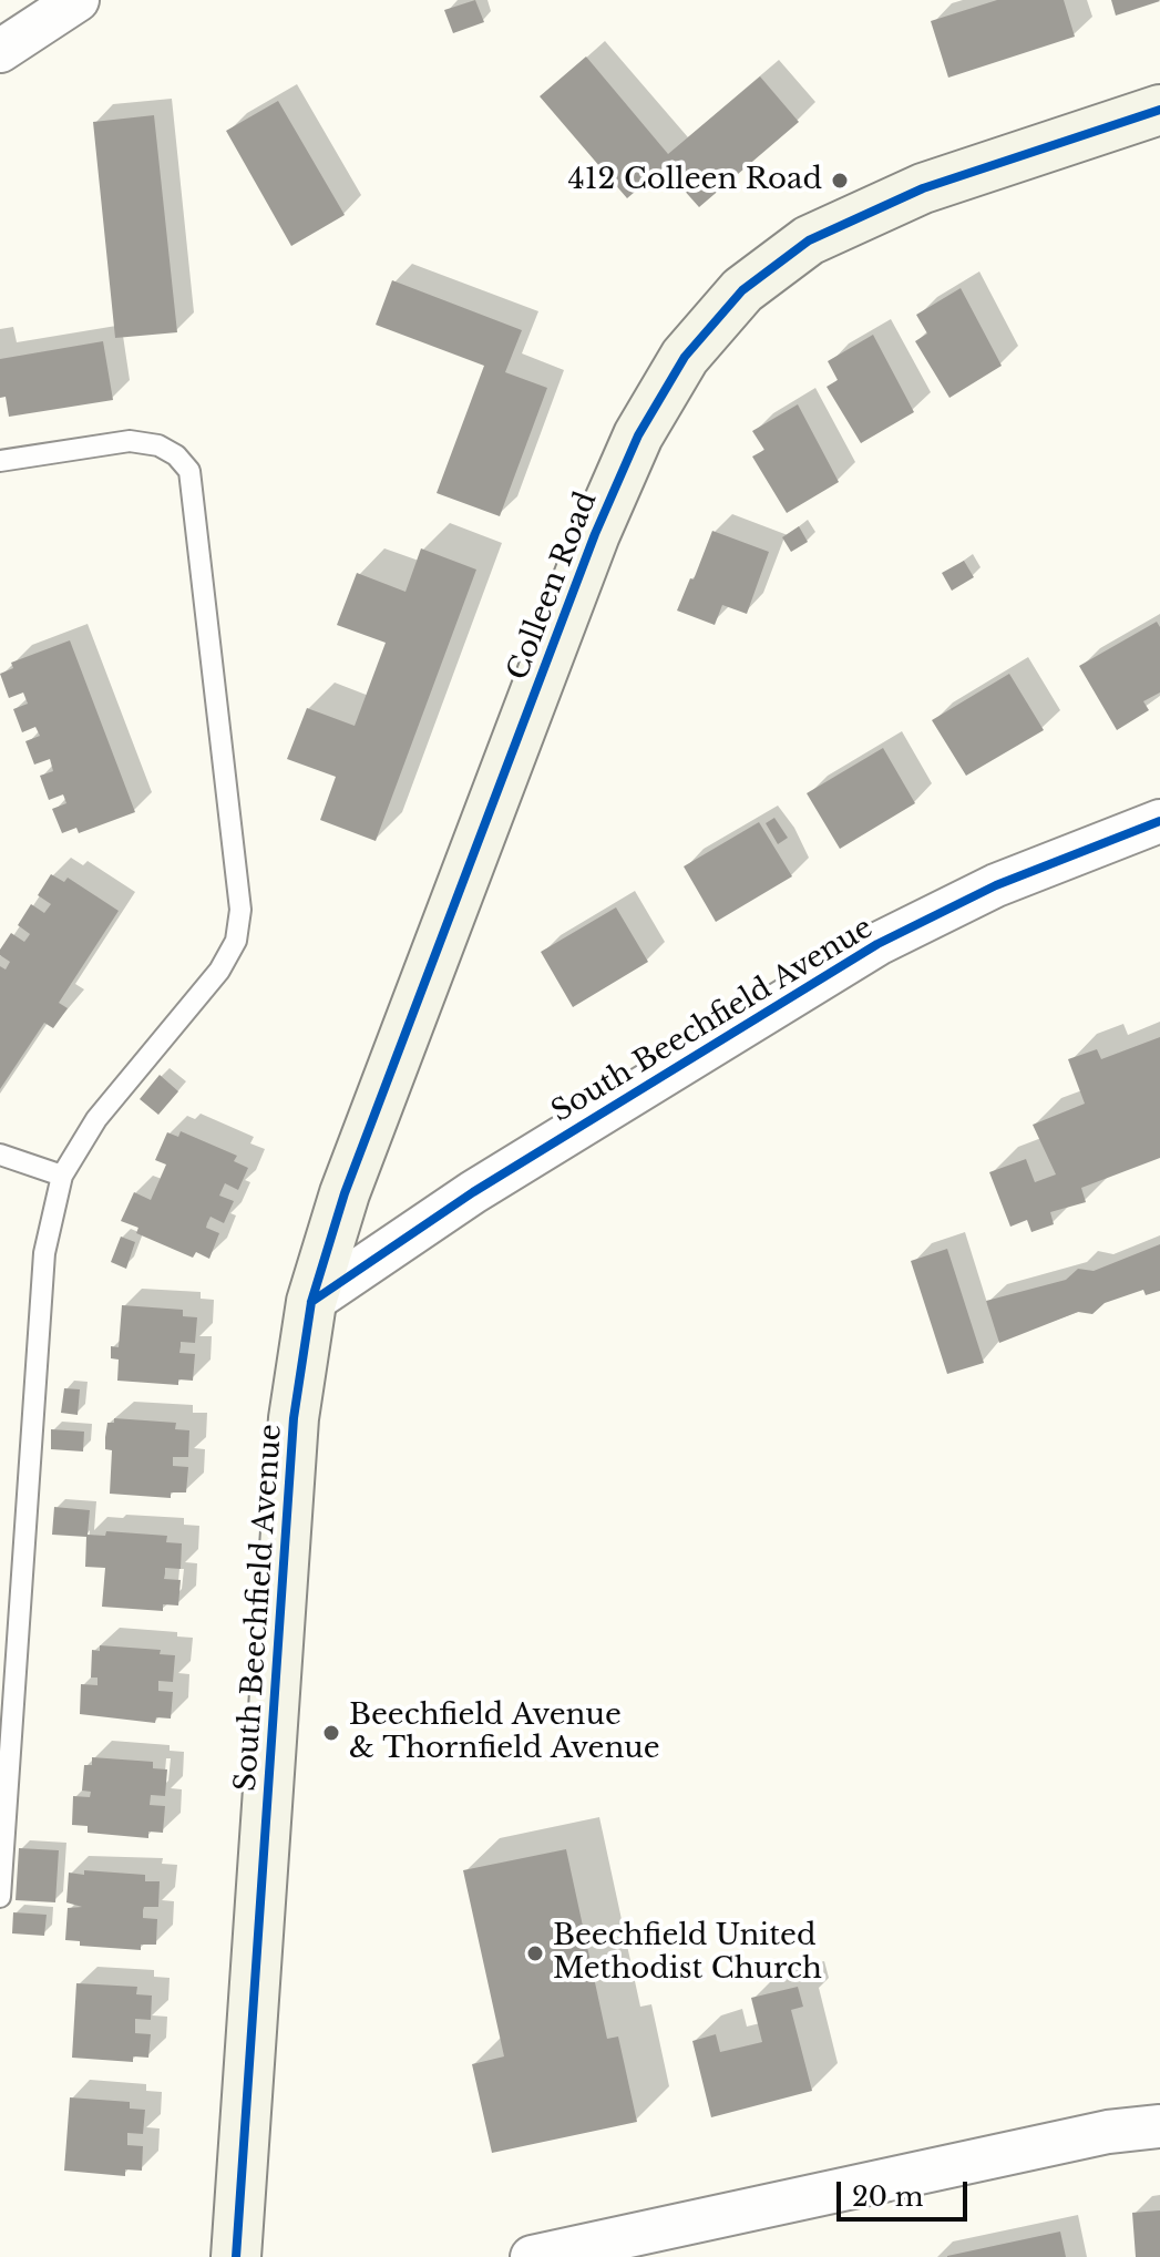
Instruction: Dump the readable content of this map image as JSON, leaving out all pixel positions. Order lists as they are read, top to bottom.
{
  "streets": {
    "street": ["Colleen Road", "South Beechfield Avenue"]
  },
  "crossings": [
    ["Colleen Road", "South Beechfield Avenue"]
  ],
  "places": ["412 Colleen Road", "Beechfield Avenue & Thornfield Avenue", "Beechfield United Methodist Church"],
  "scale_bar": "20 m"
}
